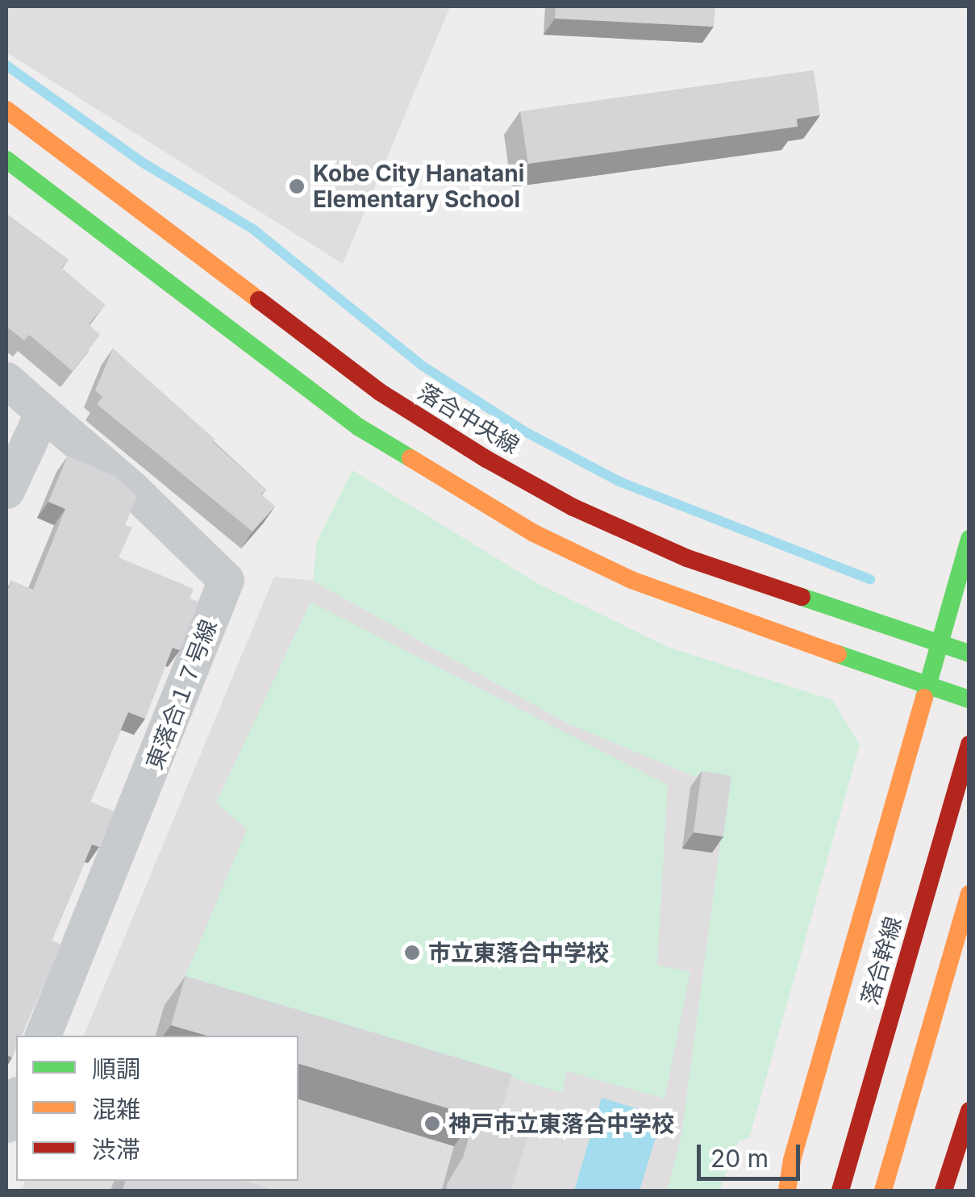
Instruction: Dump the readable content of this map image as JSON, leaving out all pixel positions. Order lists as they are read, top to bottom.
{
  "streets": {
    "street": ["落合中央線", "東落合１７号線", "落合幹線"]
  },
  "places": ["Kobe City Hanatani Elementary School", "市立東落合中学校", "神戸市立東落合中学校"],
  "legend": ["順調", "混雑", "渋滞"],
  "scale_bar": "20 m"
}
